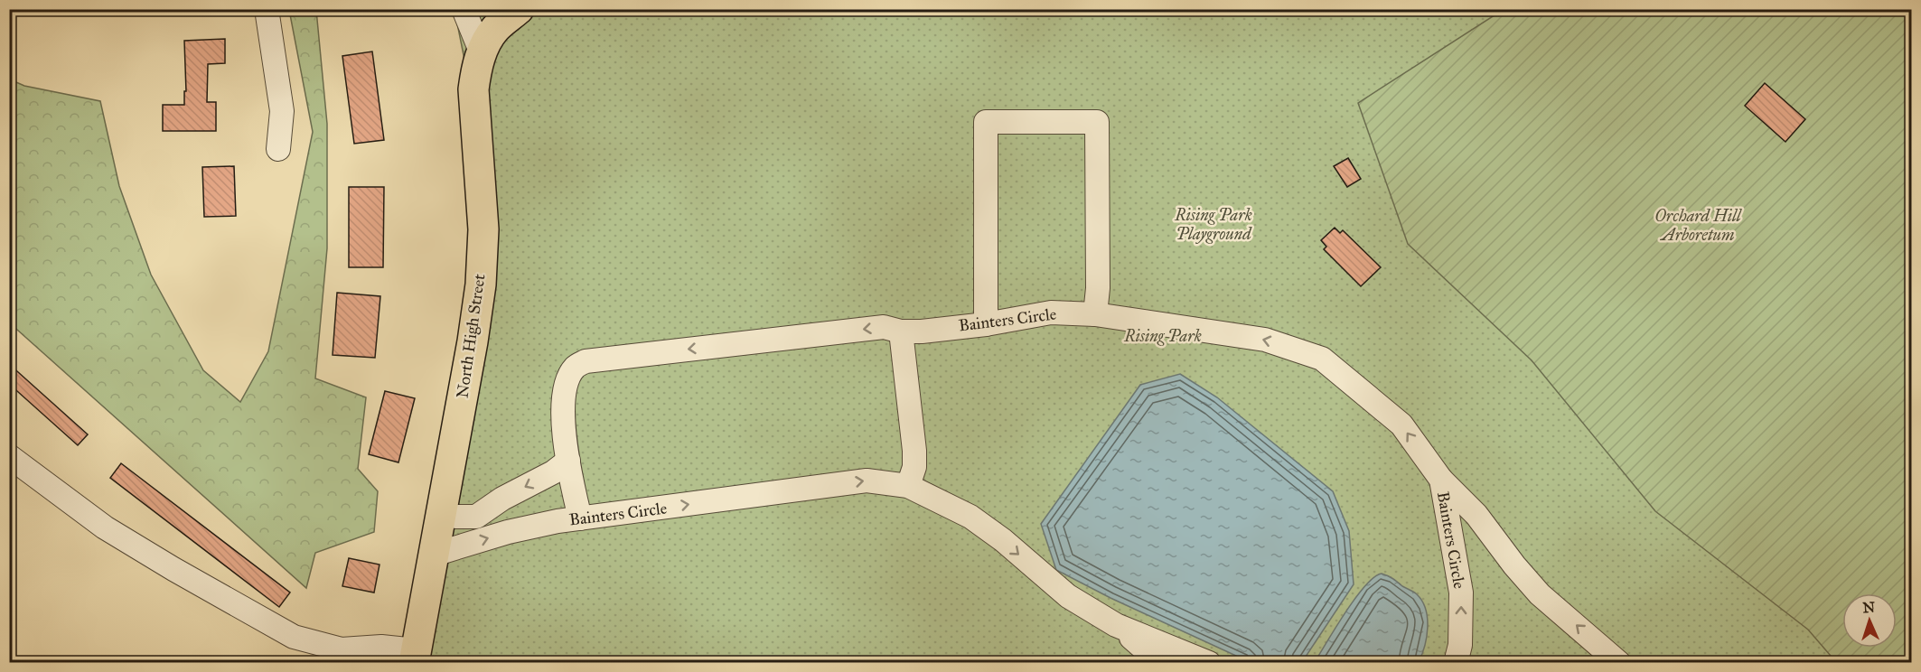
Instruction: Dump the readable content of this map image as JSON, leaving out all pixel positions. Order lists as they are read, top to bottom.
{
  "streets": {
    "highway": ["North High Street"],
    "street": ["Bainters Circle"]
  },
  "crossings": [
    ["Bainters Circle", "North High Street"]
  ],
  "parks": ["Rising Park Playground", "Orchard Hill Arboretum", "Rising Park"],
  "north": "top"
}
